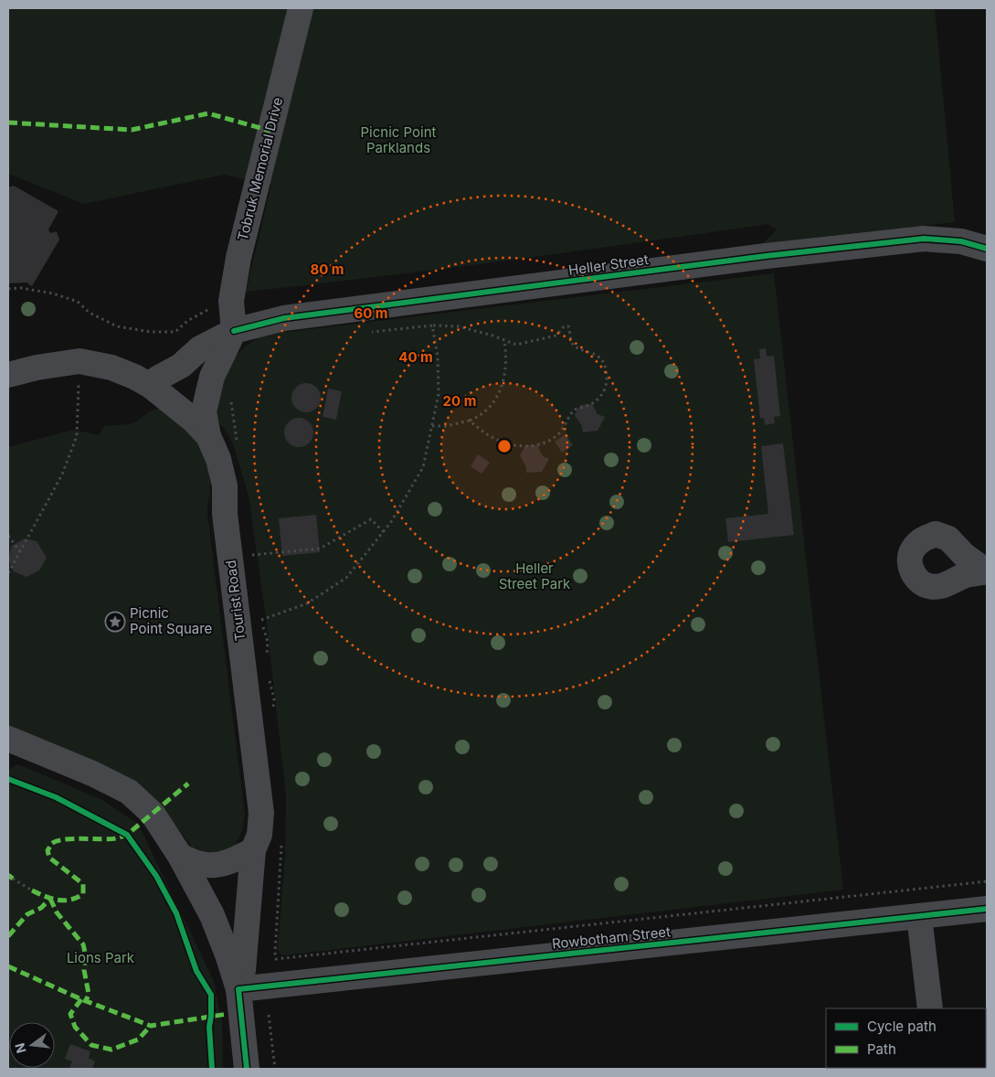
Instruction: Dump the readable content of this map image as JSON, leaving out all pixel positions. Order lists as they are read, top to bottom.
{
  "streets": {
    "street": [
      "Tobruk Memorial Drive",
      "Heller Street",
      "Tourist Road",
      "Rowbotham Street"
    ]
  },
  "crossings": [
    ["Tobruk Memorial Drive", "Heller Street"],
    ["Heller Street", "Tourist Road"],
    ["Tourist Road", "Rowbotham Street"]
  ],
  "parks": ["Picnic Point Parklands", "Heller Street Park", "Lions Park"],
  "places": {
    "place": ["Picnic Point Square"]
  },
  "legend": ["Cycle path", "Path"],
  "north": "left",
  "rings": [
    "80 m",
    "60 m",
    "40 m",
    "20 m"
  ]
}
